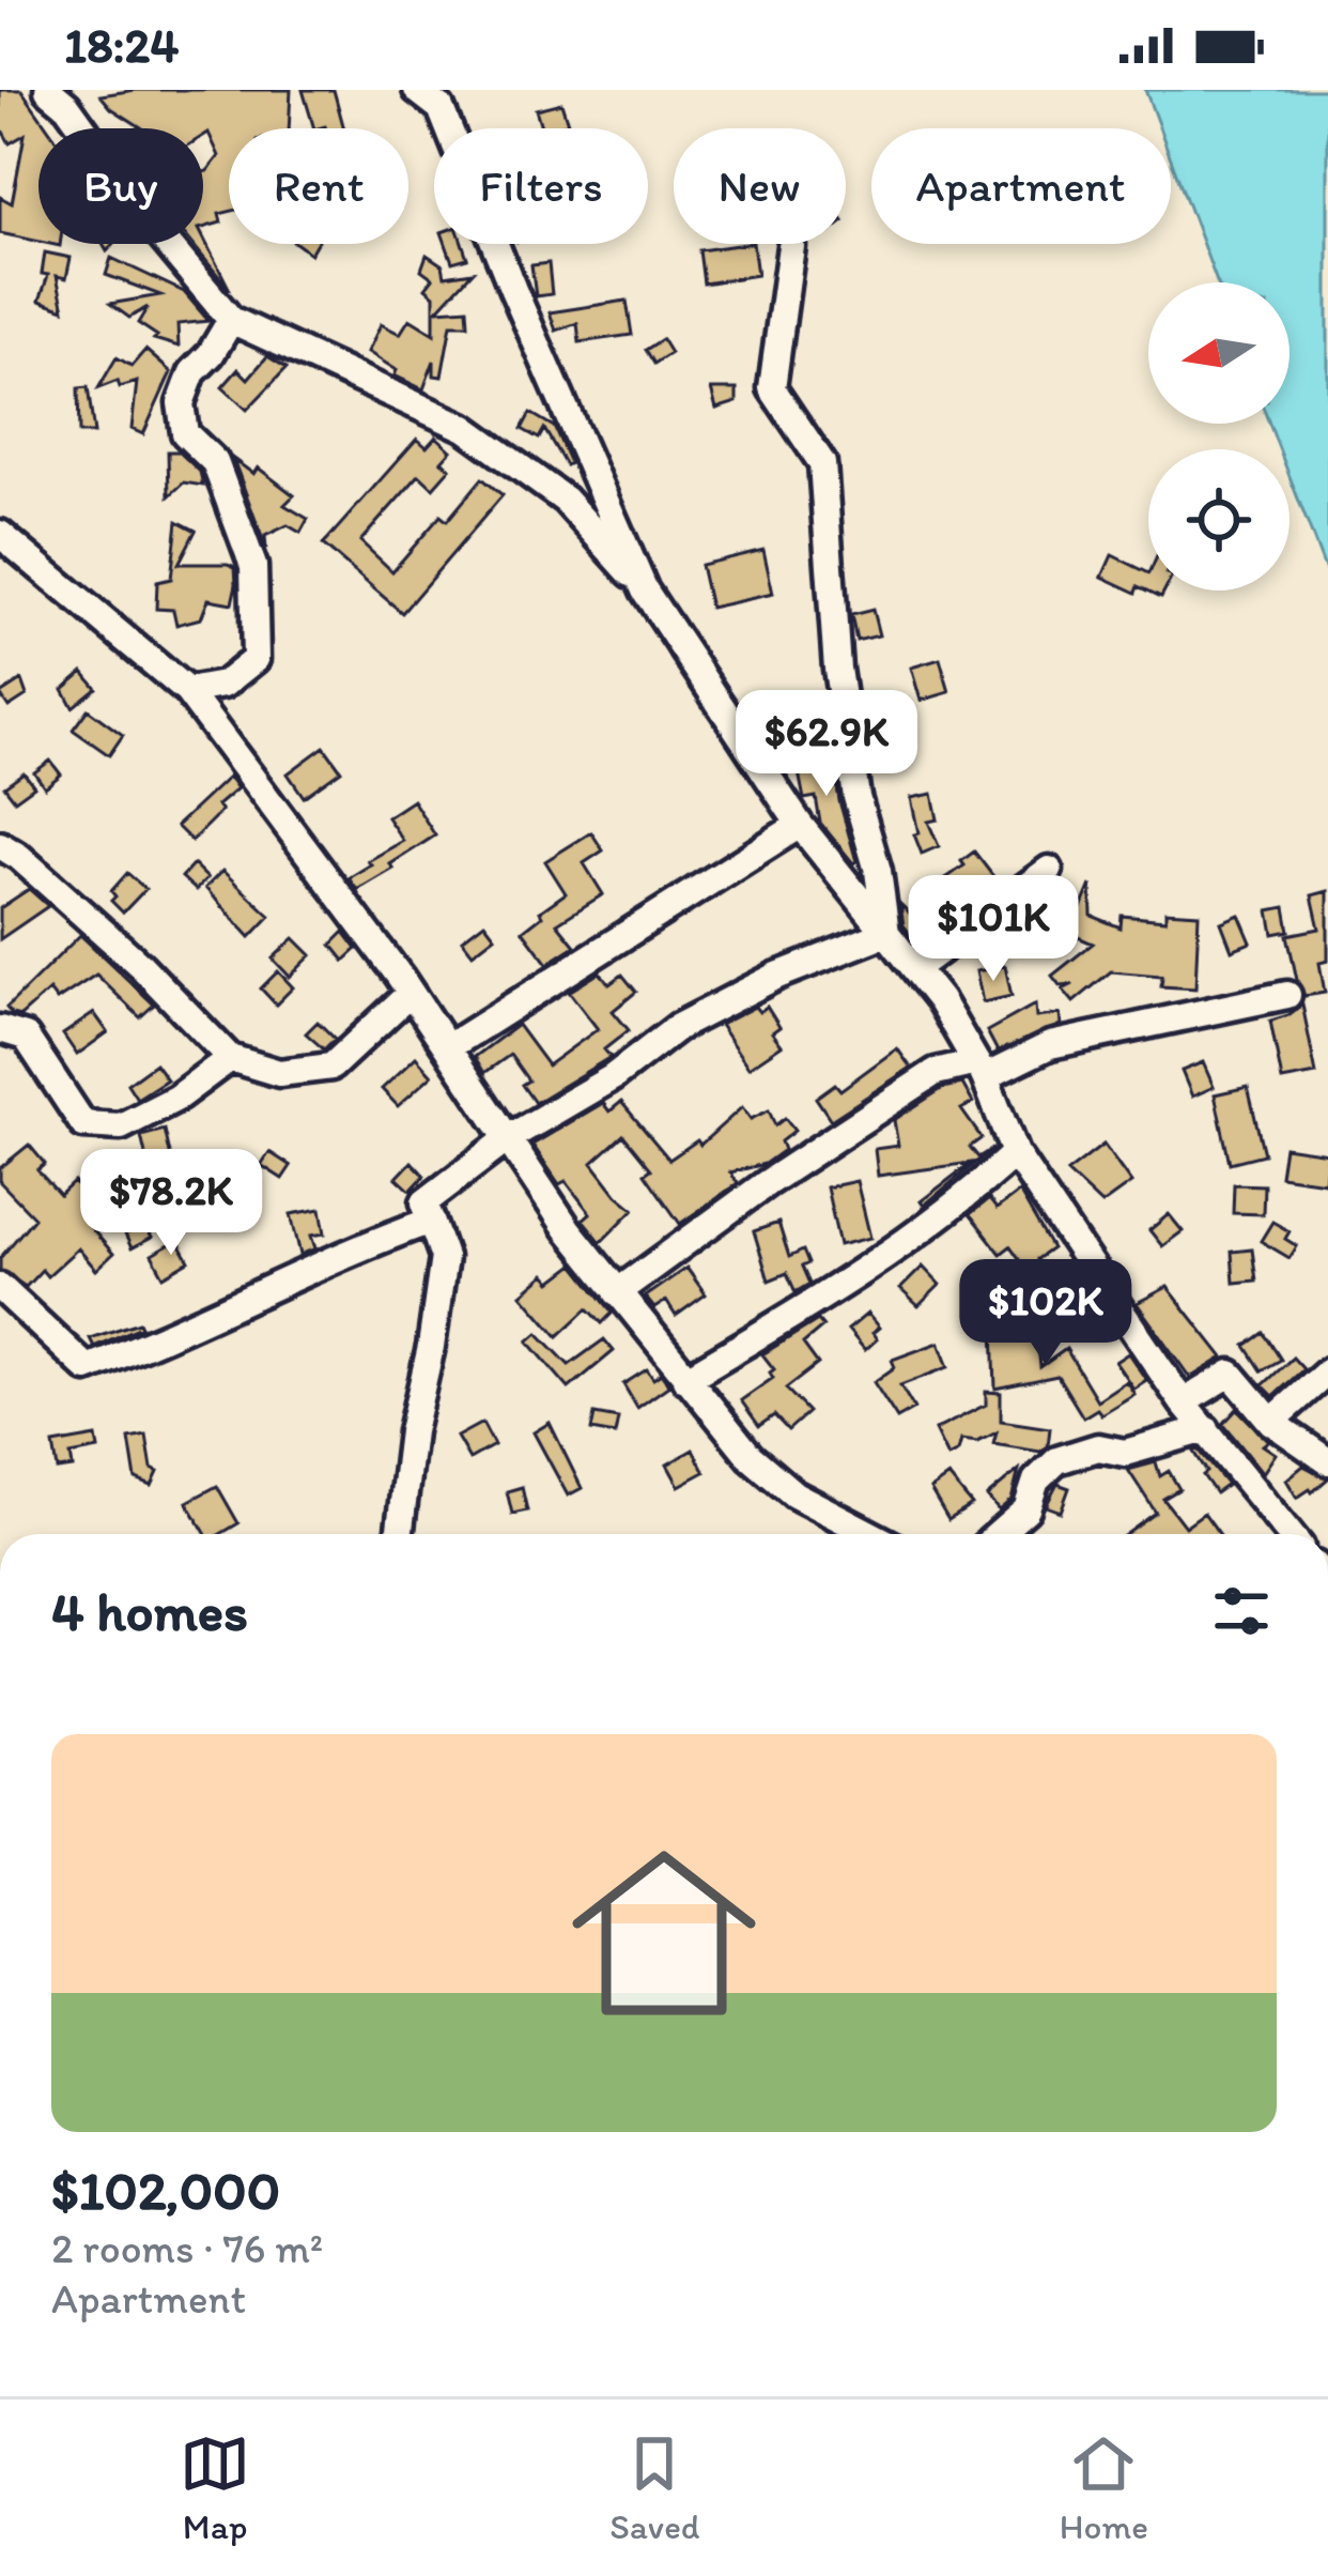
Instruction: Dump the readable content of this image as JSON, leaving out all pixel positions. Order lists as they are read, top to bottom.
{
  "north": "left",
  "page": {
    "status": "18:24",
    "chip": [
      "Buy",
      "Rent",
      "Filters",
      "New",
      "Apartment"
    ],
    "price": [
      "$62.9K",
      "$101K",
      "$78.2K",
      "$102K"
    ],
    "heading": "4 homes",
    "list": [
      {
        "name": "$102,000",
        "note": "2 rooms · 76 m² · Apartment"
      }
    ],
    "tabs": ["Map", "Saved", "Home"]
  }
}
